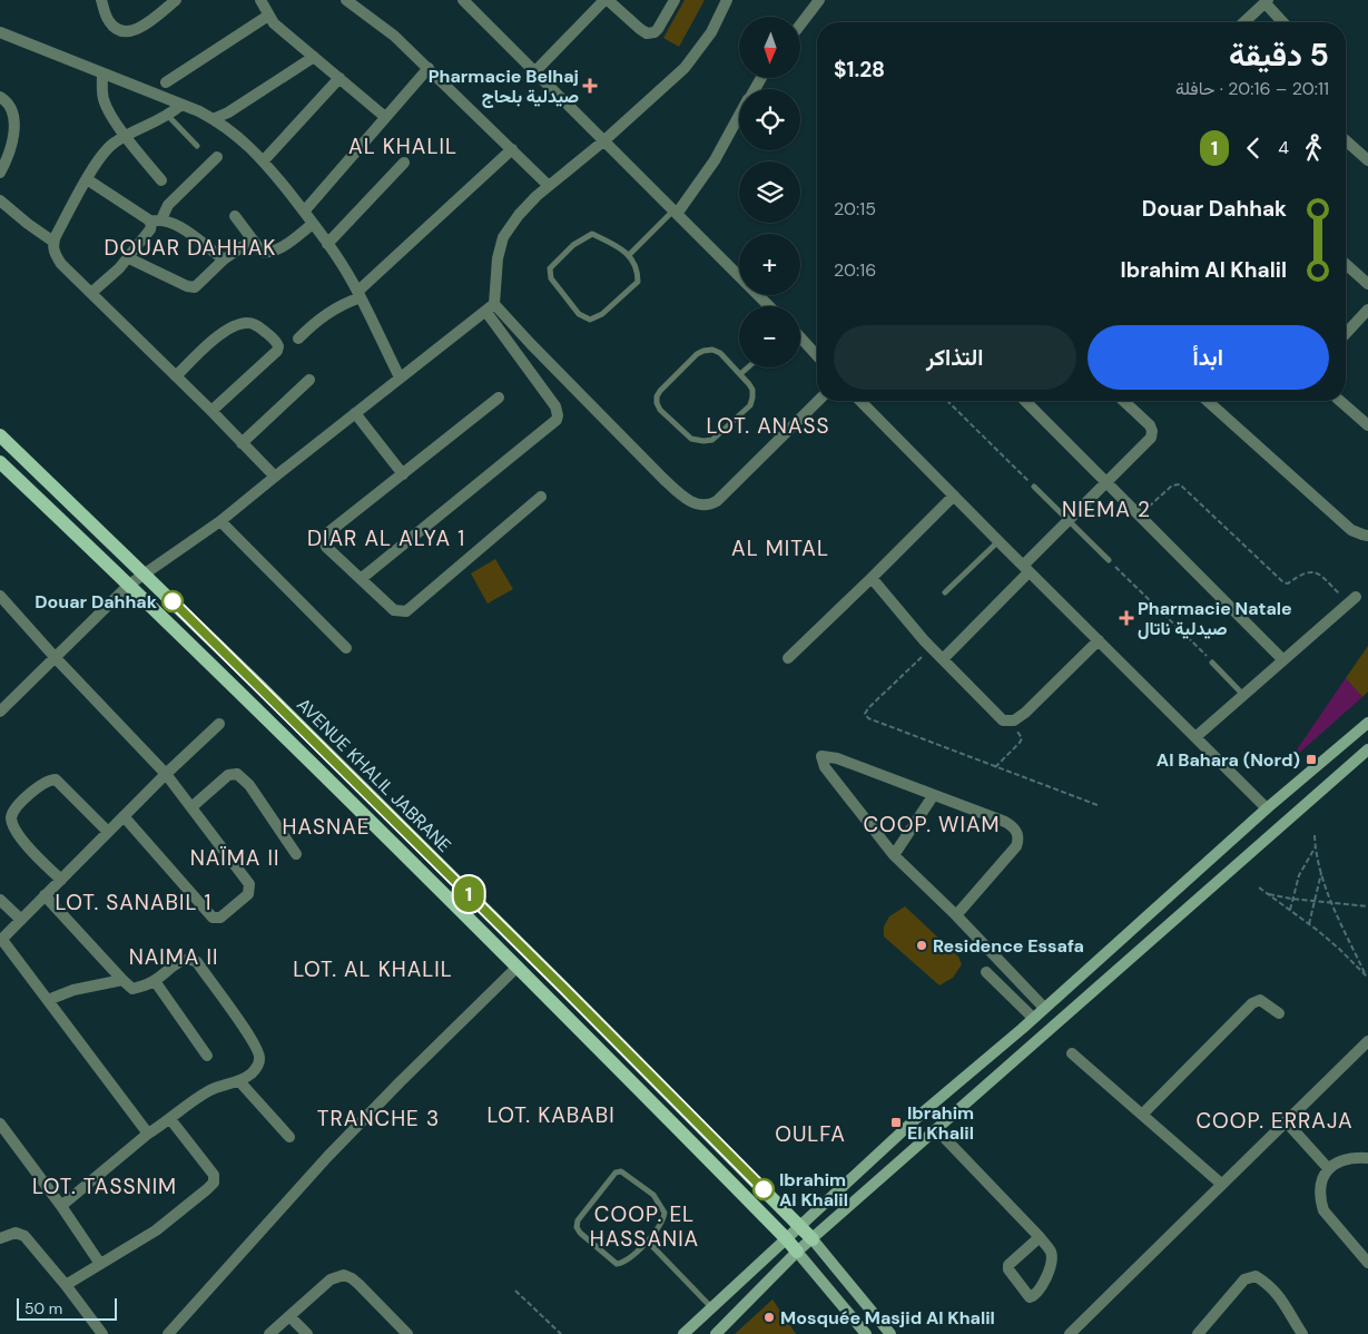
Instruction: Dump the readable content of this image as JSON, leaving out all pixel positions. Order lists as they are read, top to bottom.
{
  "streets": {
    "main road": ["AVENUE KHALIL JABRANE"]
  },
  "districts": [
    "AL KHALIL",
    "DOUAR DAHHAK",
    "LOT. ANASS",
    "NIEMA 2",
    "DIAR AL ALYA 1",
    "AL MITAL",
    "COOP. WIAM",
    "HASNAE",
    "NAÏMA II",
    "LOT. SANABIL 1",
    "NAIMA II",
    "LOT. AL KHALIL",
    "LOT. KABABI",
    "TRANCHE 3",
    "COOP. ERRAJA",
    "OULFA",
    "LOT. TASSNIM",
    "COOP. EL HASSANIA"
  ],
  "places": {
    "health": ["Pharmacie Belhaj صيدلية بلحاج", "Pharmacie Natale صيدلية ناتال"],
    "other": [
      "Douar Dahhak",
      "Residence Essafa",
      "Ibrahim Al Khalil",
      "Mosquée Masjid Al Khalil"
    ],
    "transit": ["Al Bahara (Nord)", "Ibrahim El Khalil"]
  },
  "lines": ["bus line 1"],
  "scale_bar": "50 m",
  "north": "bottom",
  "page": {
    "on_map": "1",
    "map_buttons": ["+", "−"],
    "heading": ["5 دقيقة", "20:11 – 20:16 · حافلة", "$1.28"],
    "legs": ["4", "1"],
    "list": [
      {
        "name": "Douar Dahhak",
        "value": "20:15"
      },
      {
        "name": "Ibrahim Al Khalil",
        "value": "20:16"
      }
    ],
    "buttons": ["ابدأ", "التذاكر"],
    "scale": "50 m"
  }
}
